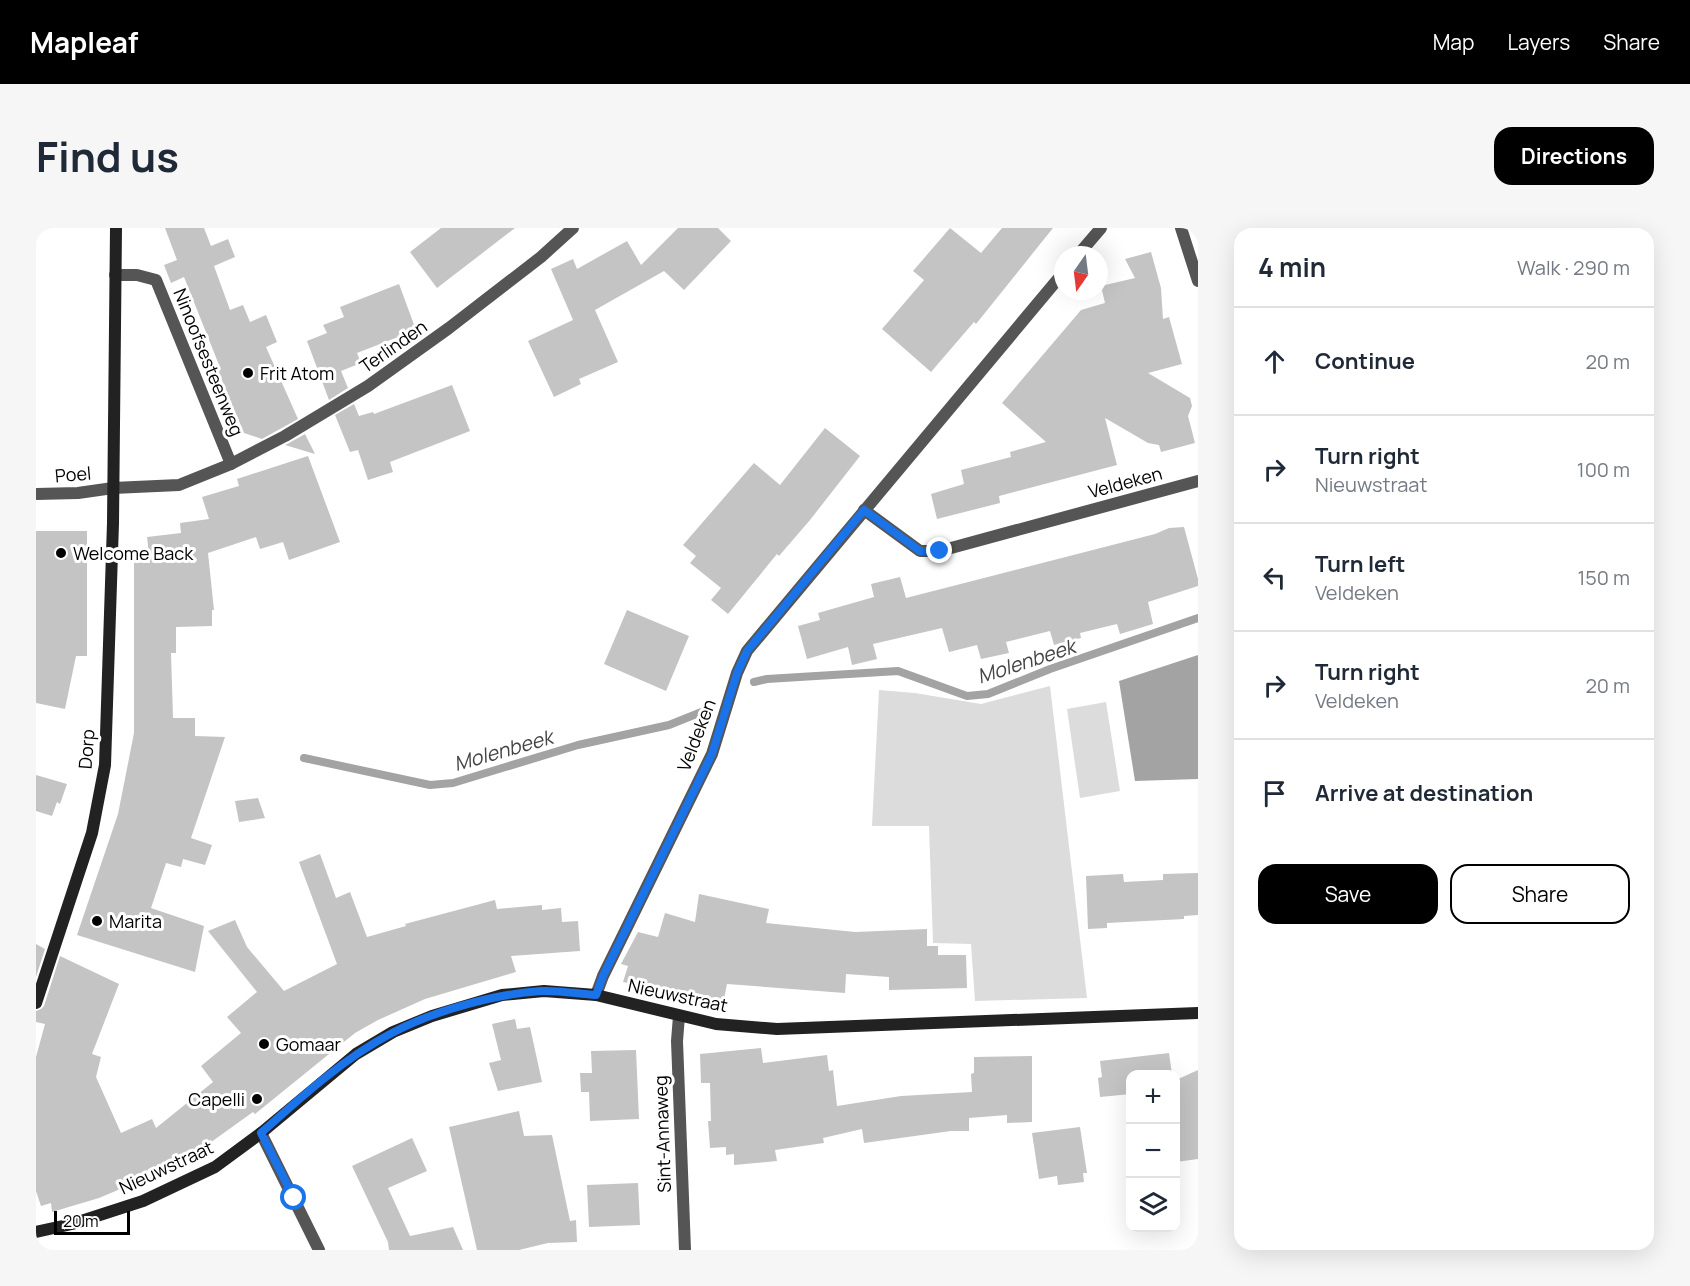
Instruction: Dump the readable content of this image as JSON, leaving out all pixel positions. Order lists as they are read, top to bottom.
{
  "streets": {
    "street": [
      "Terlinden",
      "Ninoofsesteenweg",
      "Poel",
      "Veldeken",
      "Dorp",
      "Nieuwstraat",
      "Sint-Annaweg"
    ]
  },
  "crossings": [
    ["Terlinden", "Ninoofsesteenweg"],
    ["Terlinden", "Poel"],
    ["Terlinden", "Dorp"],
    ["Poel", "Dorp"],
    ["Veldeken", "Nieuwstraat"],
    ["Nieuwstraat", "Sint-Annaweg"]
  ],
  "water": ["Molenbeek"],
  "places": [
    "Frit Atom",
    "Welcome Back",
    "Marita",
    "Gomaar",
    "Capelli"
  ],
  "scale_bar": "20 m",
  "north": "bottom",
  "page": {
    "header": "Mapleaf",
    "nav": ["Map", "Layers", "Share"],
    "title": "Find us",
    "buttons": [
      "Directions",
      ["Save", "Share"]
    ],
    "heading": ["4 min", "Walk · 290 m"],
    "list": [
      ["Continue", "20 m"],
      ["Turn right", "Nieuwstraat", "100 m"],
      ["Turn left", "Veldeken", "150 m"],
      ["Turn right", "Veldeken", "20 m"],
      "Arrive at destination"
    ],
    "map_buttons": ["+", "−"],
    "scale": "20 m"
  }
}
